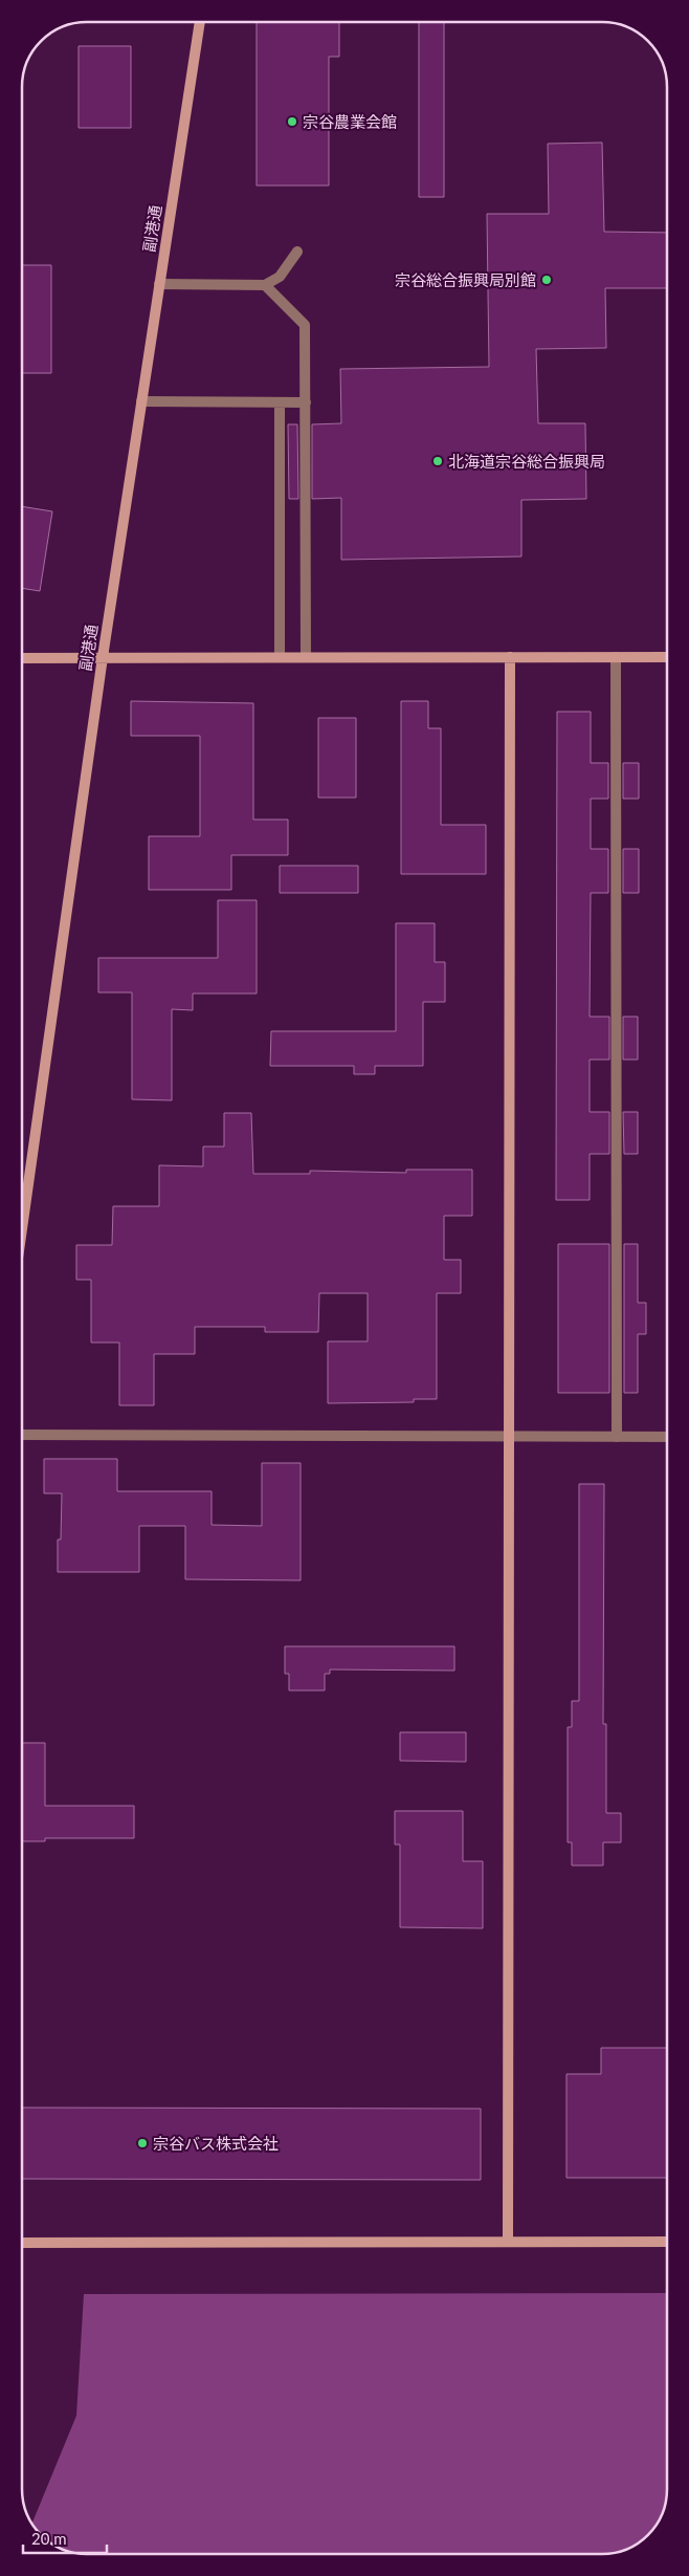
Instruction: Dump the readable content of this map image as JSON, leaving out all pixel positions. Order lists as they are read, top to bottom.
{
  "streets": {
    "street": ["副港通"]
  },
  "places": [
    "宗谷農業会館",
    "宗谷総合振興局別館",
    "北海道宗谷総合振興局",
    "宗谷バス株式会社"
  ],
  "scale_bar": "20 m"
}
